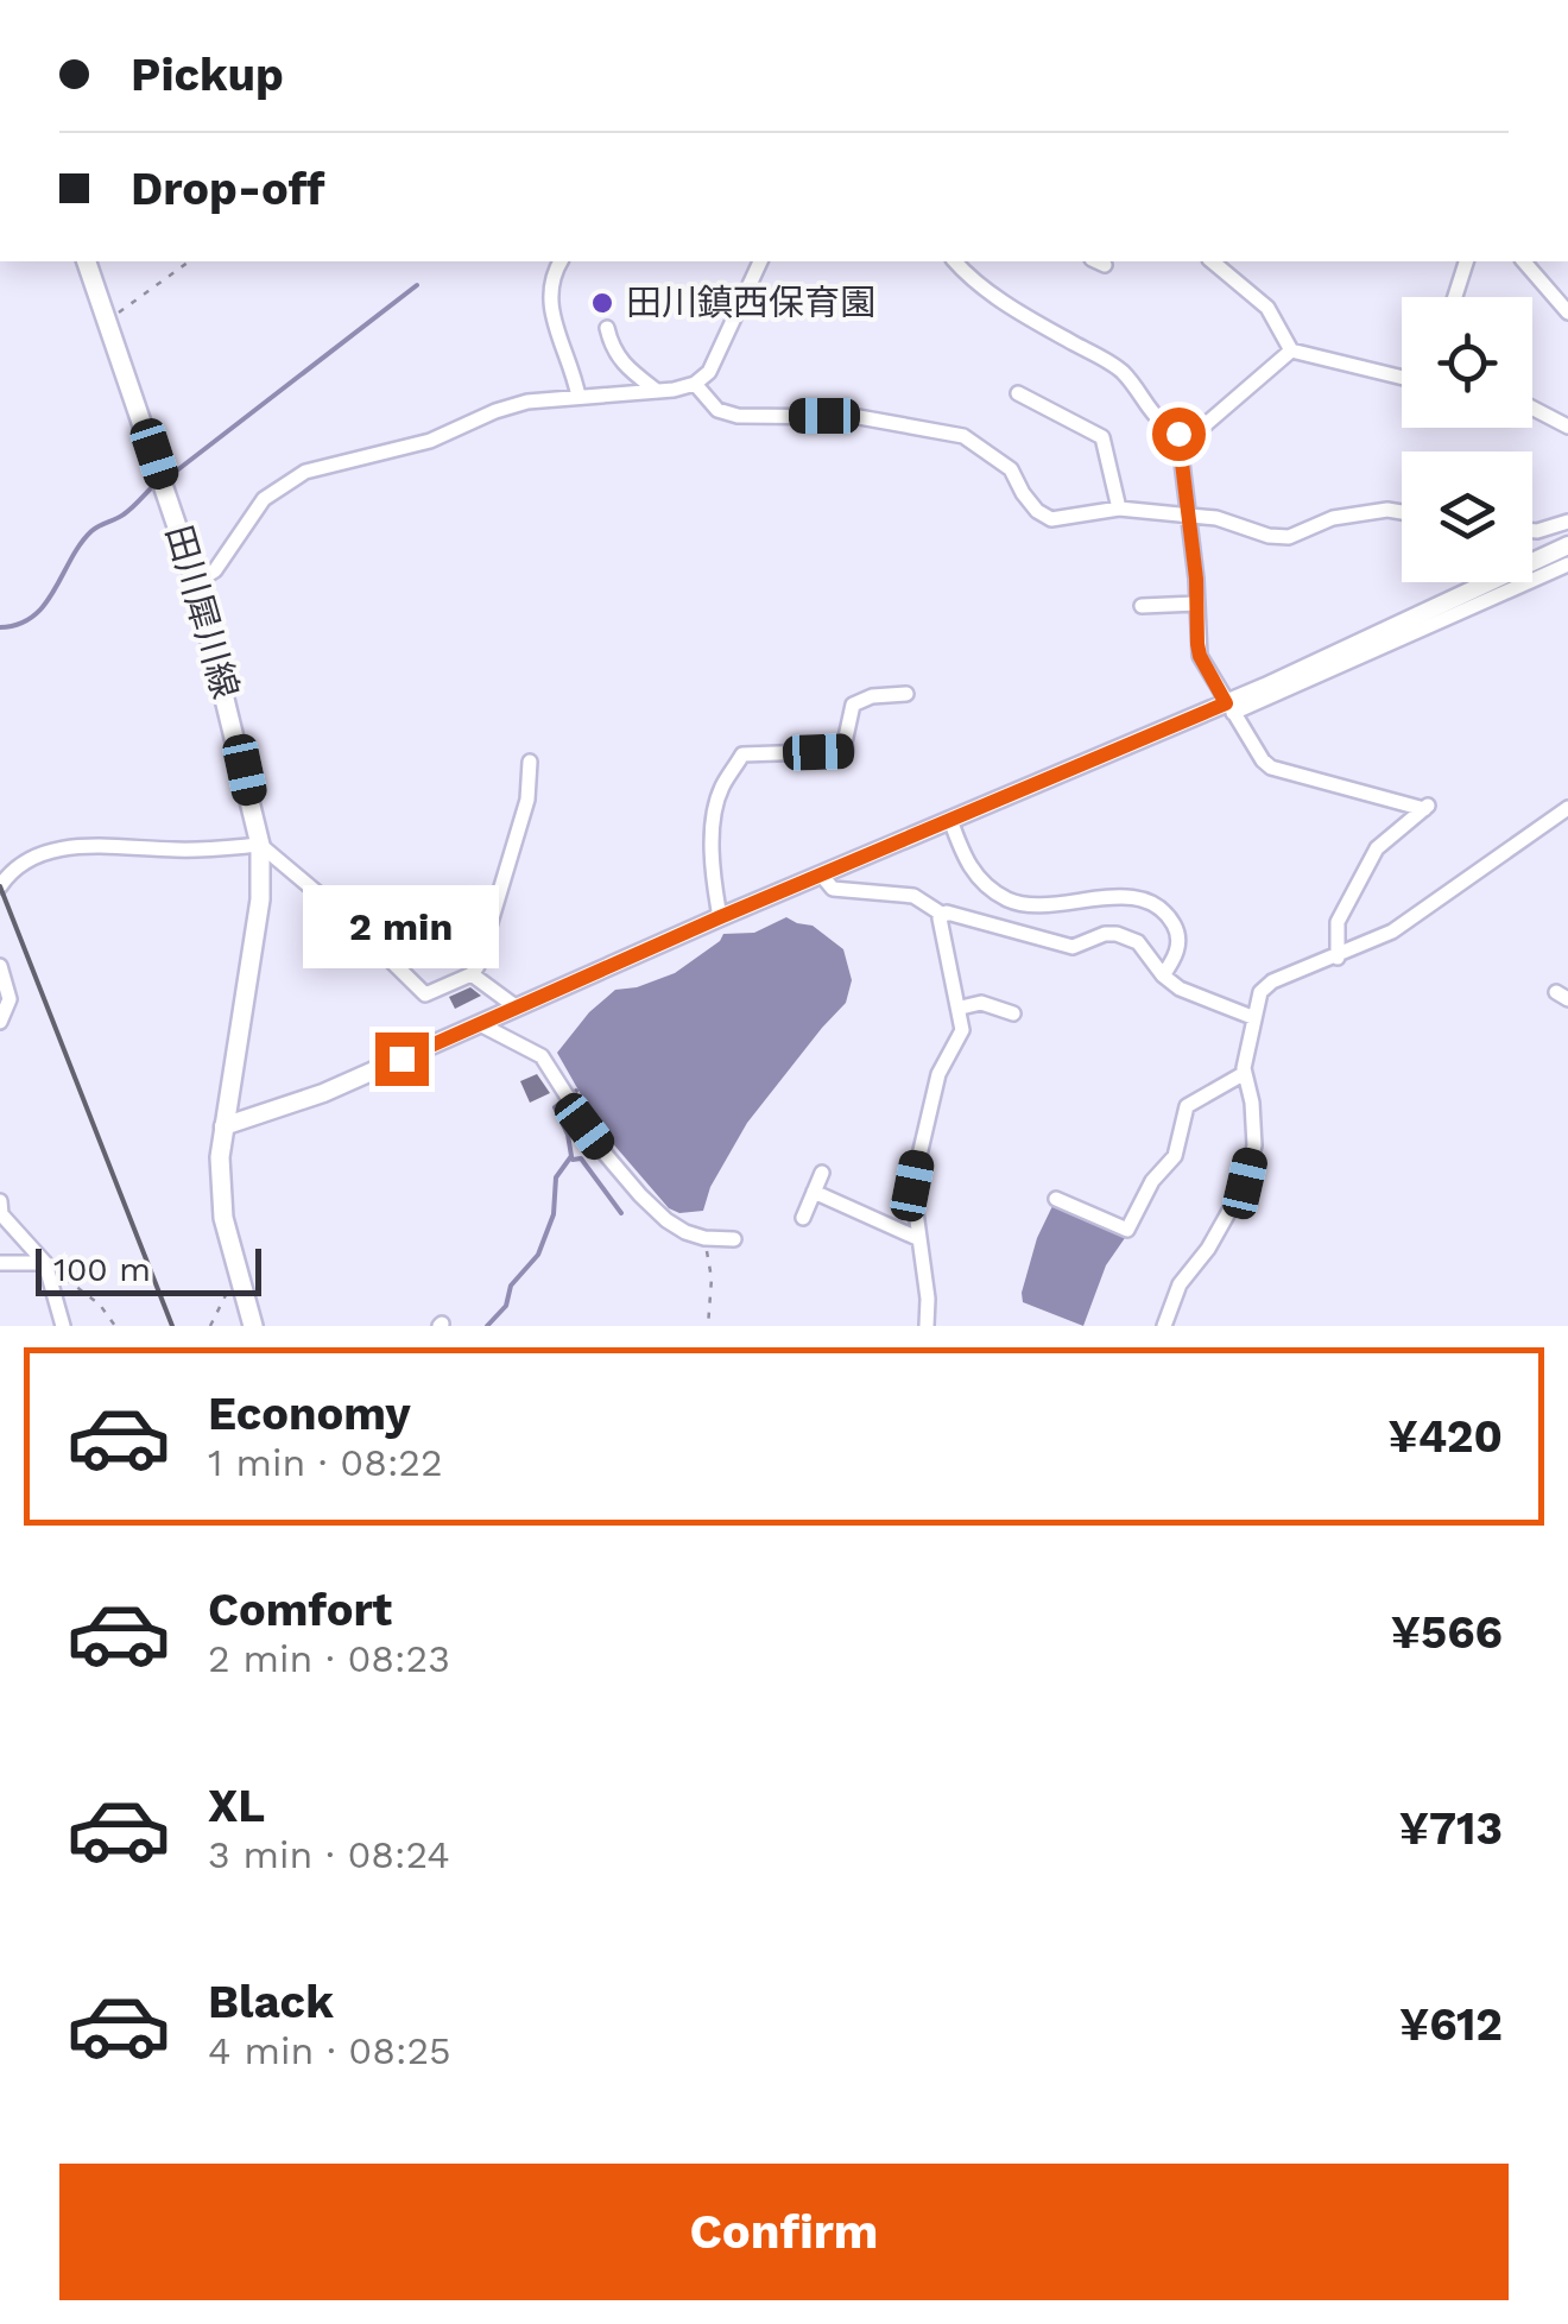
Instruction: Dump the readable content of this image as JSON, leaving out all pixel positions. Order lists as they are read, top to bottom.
{
  "streets": {
    "main road": ["田川犀川線"]
  },
  "places": ["田川鎮西保育園"],
  "scale_bar": "100 m",
  "page": {
    "banner": ["Pickup", "Drop-off"],
    "bubble": "2 min",
    "scale": "100 m",
    "list": [
      {
        "name": "Economy",
        "note": "1 min · 08:22",
        "value": "¥420"
      },
      {
        "name": "Comfort",
        "note": "2 min · 08:23",
        "value": "¥566"
      },
      {
        "name": "XL",
        "note": "3 min · 08:24",
        "value": "¥713"
      },
      {
        "name": "Black",
        "note": "4 min · 08:25",
        "value": "¥612"
      }
    ],
    "buttons": "Confirm"
  }
}
